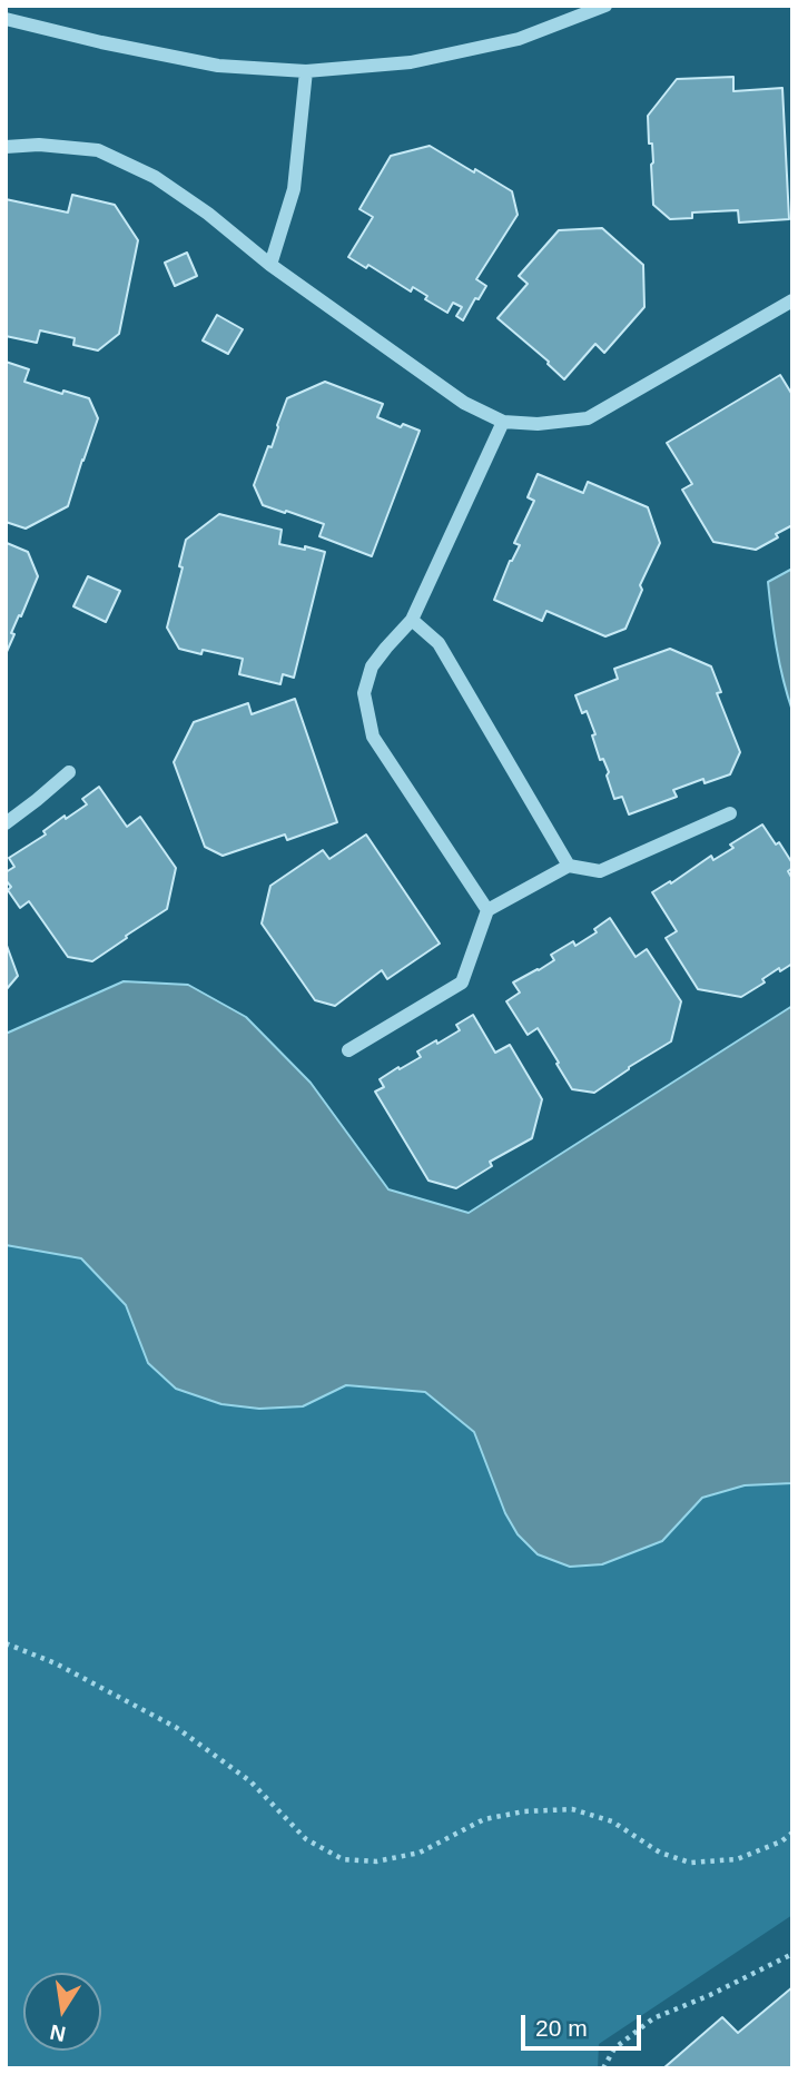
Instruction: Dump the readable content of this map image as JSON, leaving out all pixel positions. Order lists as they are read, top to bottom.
{
  "scale_bar": "20 m",
  "north": "bottom"
}
